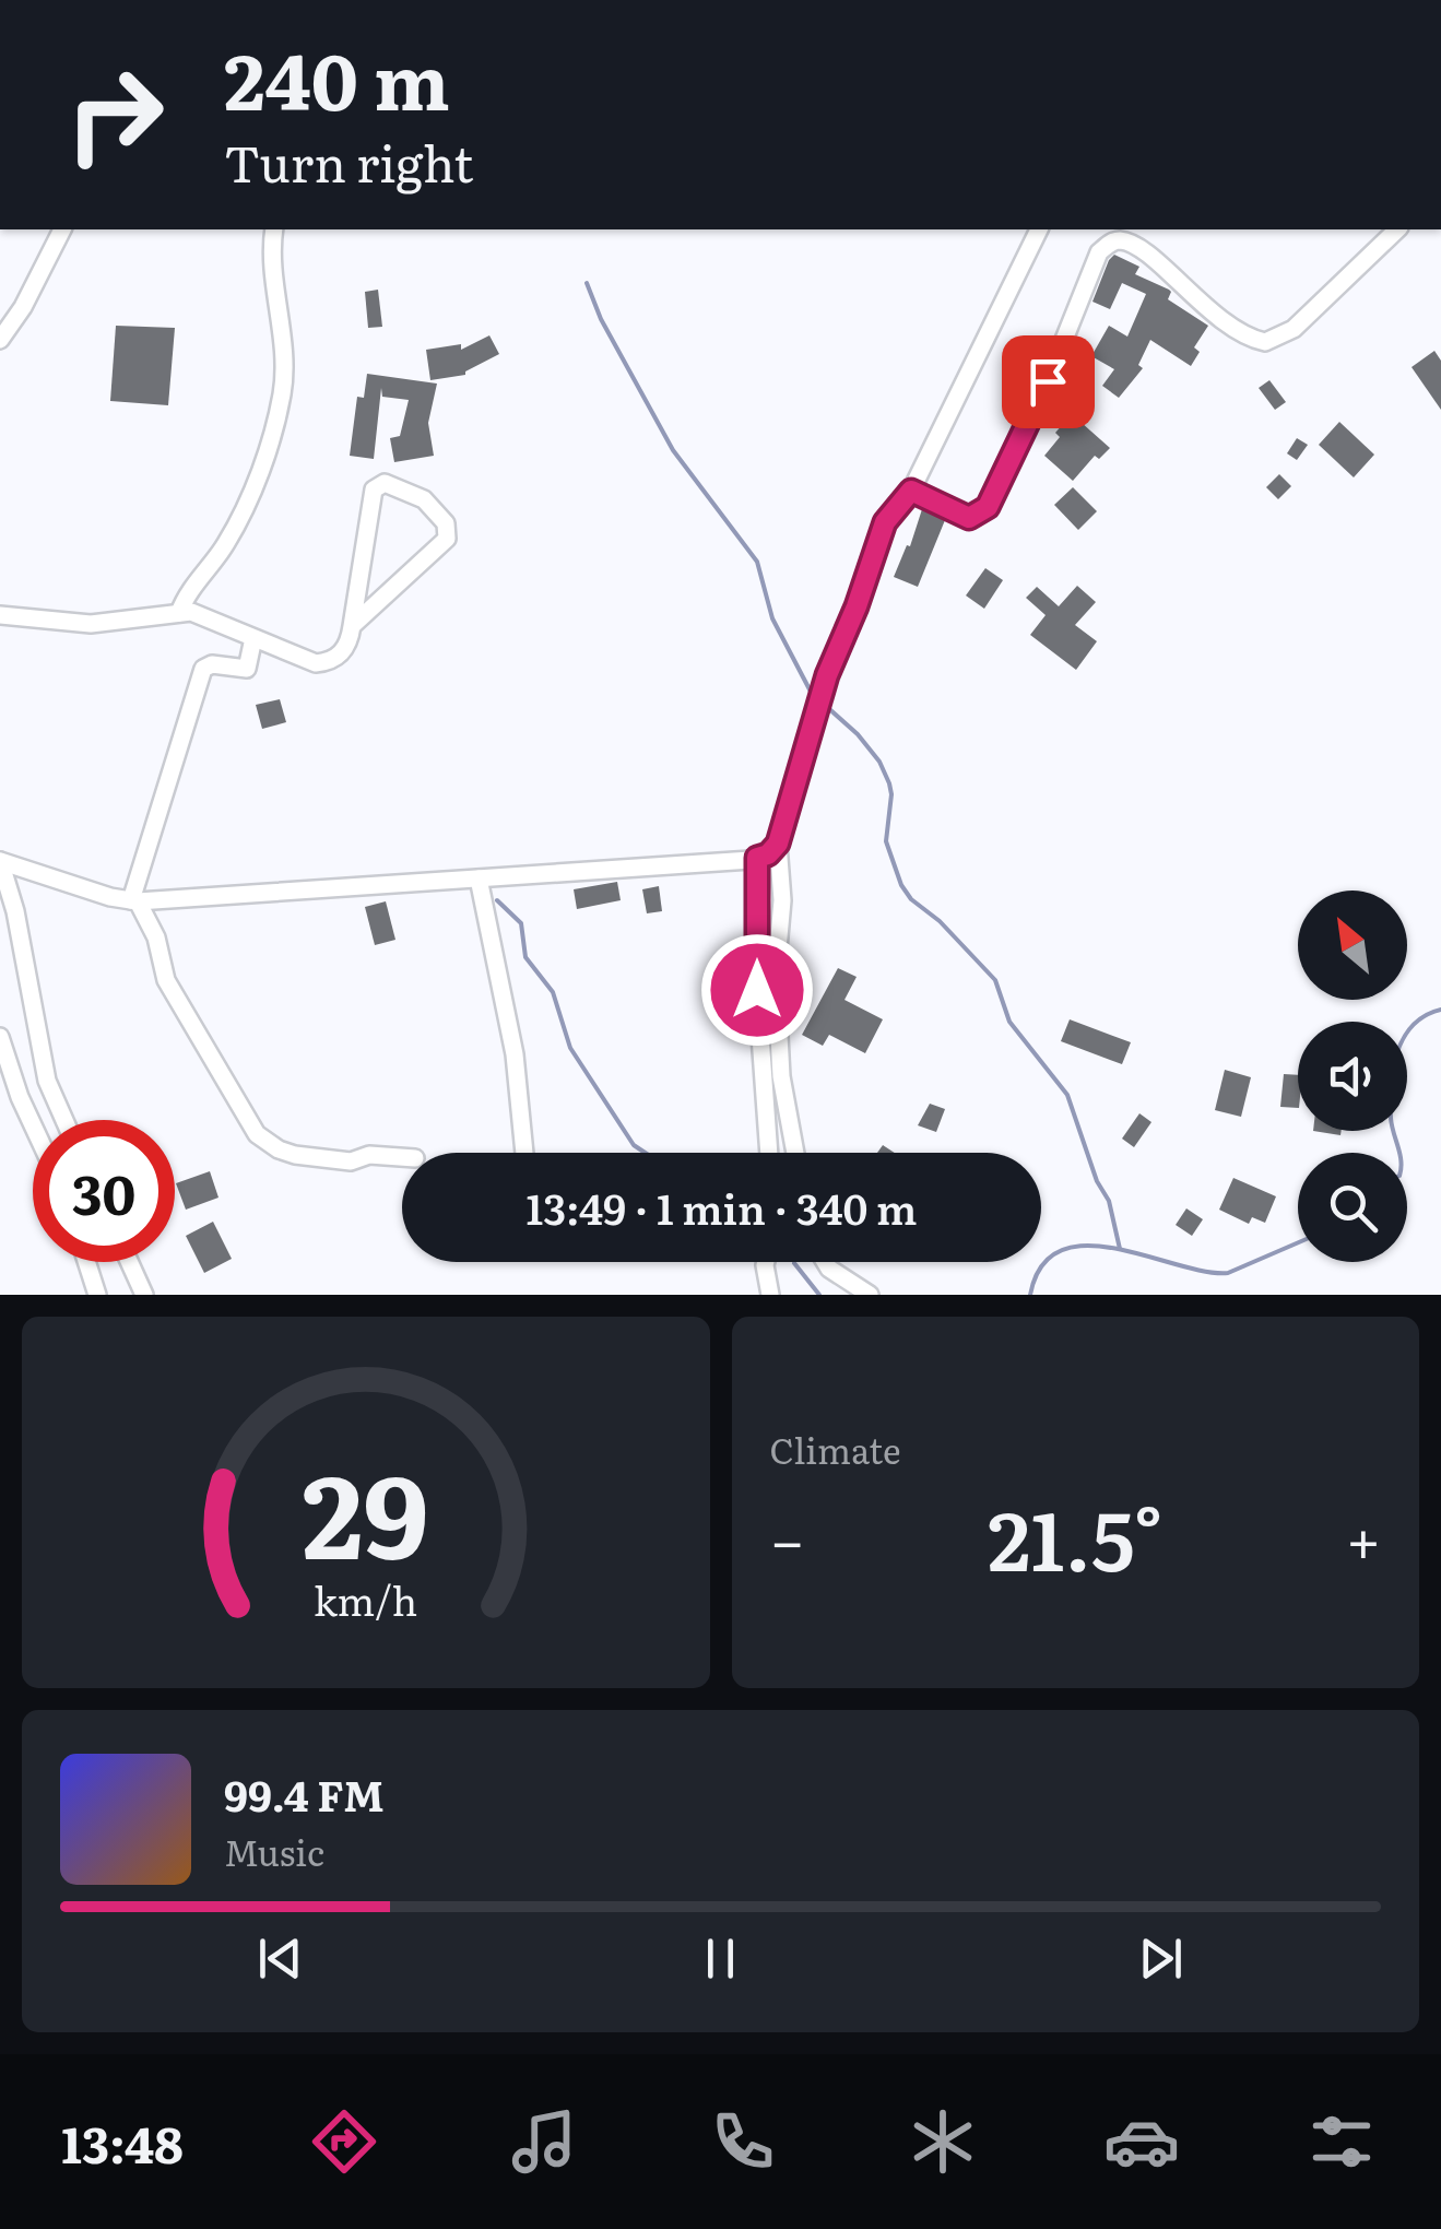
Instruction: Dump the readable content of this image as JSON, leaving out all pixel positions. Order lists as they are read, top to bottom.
{
  "north": "top left",
  "page": {
    "turn": ["240 m", "Turn right"],
    "limit": "30",
    "trip": "13:49 · 1 min · 340 m",
    "tile": "Climate",
    "heat": ["−", "21.5°", "+"],
    "song": ["99.4 FM", "Music"],
    "tabs": "13:48",
    "gauge": ["29", "km/h"]
  }
}
